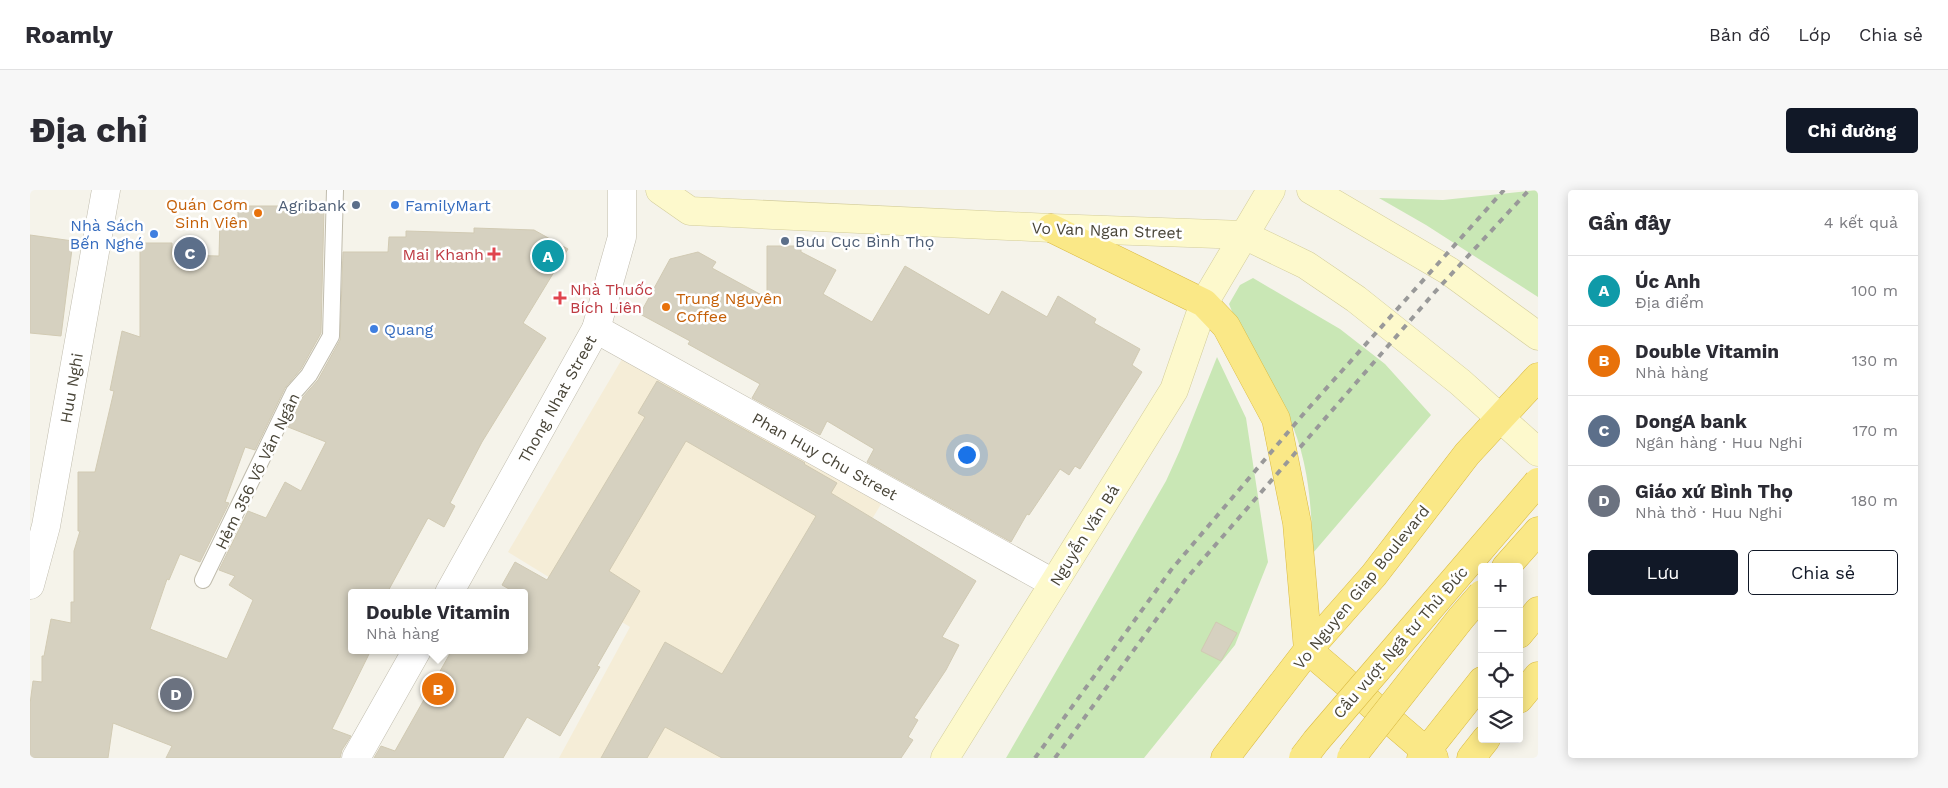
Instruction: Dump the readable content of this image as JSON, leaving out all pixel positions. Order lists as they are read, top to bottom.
{
  "streets": {
    "highway": ["Vo Nguyen Giap Boulevard", "Cầu vượt Ngã tư Thủ Đức"],
    "main road": ["Vo Van Ngan Street", "Nguyễn Văn Bá"],
    "street": ["Huu Nghi", "Thong Nhat Street", "Phan Huy Chu Street"],
    "lane": ["Hẻm 356 Võ Văn Ngân"]
  },
  "crossings": [
    ["Vo Van Ngan Street", "Nguyễn Văn Bá"],
    ["Vo Van Ngan Street", "Vo Nguyen Giap Boulevard"],
    ["Thong Nhat Street", "Phan Huy Chu Street"],
    ["Phan Huy Chu Street", "Nguyễn Văn Bá"]
  ],
  "places": {
    "other": [
      "Agribank",
      "FamilyMart",
      "Quán Cơm Sinh Viên",
      "Nhà Sách Bến Nghé",
      "Bưu Cục Bình Thọ",
      "Trung Nguyên Coffee",
      "Quang"
    ],
    "health": ["Mai Khanh", "Nhà Thuốc Bích Liên"]
  },
  "page": {
    "header": "Roamly",
    "nav": ["Bản đồ", "Lớp", "Chia sẻ"],
    "buttons": [
      "Chỉ đường",
      ["Lưu", "Chia sẻ"]
    ],
    "title": "Địa chỉ",
    "heading": ["Gần đây", "4 kết quả"],
    "pins": [
      "C",
      "A",
      "B",
      "D"
    ],
    "list": [
      {
        "mark": "A",
        "name": "Úc Anh",
        "note": "Địa điểm",
        "value": "100 m"
      },
      {
        "mark": "B",
        "name": "Double Vitamin",
        "note": "Nhà hàng",
        "value": "130 m"
      },
      {
        "mark": "C",
        "name": "DongA bank",
        "note": "Ngân hàng · Huu Nghi",
        "value": "170 m"
      },
      {
        "mark": "D",
        "name": "Giáo xứ Bình Thọ",
        "note": "Nhà thờ · Huu Nghi",
        "value": "180 m"
      }
    ],
    "map_buttons": ["+", "−"],
    "popup": ["Double Vitamin", "Nhà hàng"]
  }
}
